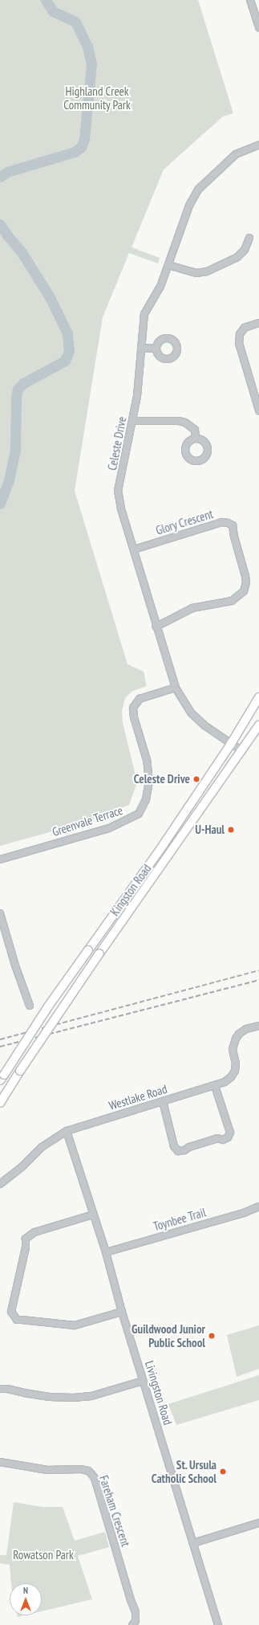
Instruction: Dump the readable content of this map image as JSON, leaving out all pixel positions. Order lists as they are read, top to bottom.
{
  "streets": {
    "main road": ["Kingston Road"],
    "street": [
      "Celeste Drive",
      "Glory Crescent",
      "Greenvale Terrace",
      "Westlake Road",
      "Toynbee Trail",
      "Livingston Road",
      "Fareham Crescent"
    ]
  },
  "crossings": [
    ["Celeste Drive", "Glory Crescent"],
    ["Celeste Drive", "Greenvale Terrace"],
    ["Celeste Drive", "Kingston Road"],
    ["Westlake Road", "Livingston Road"],
    ["Toynbee Trail", "Livingston Road"]
  ],
  "parks": ["Highland Creek Community Park", "Rowatson Park"],
  "places": [
    "Celeste Drive",
    "U-Haul",
    "Guildwood Junior Public School",
    "St. Ursula Catholic School"
  ],
  "north": "top"
}
